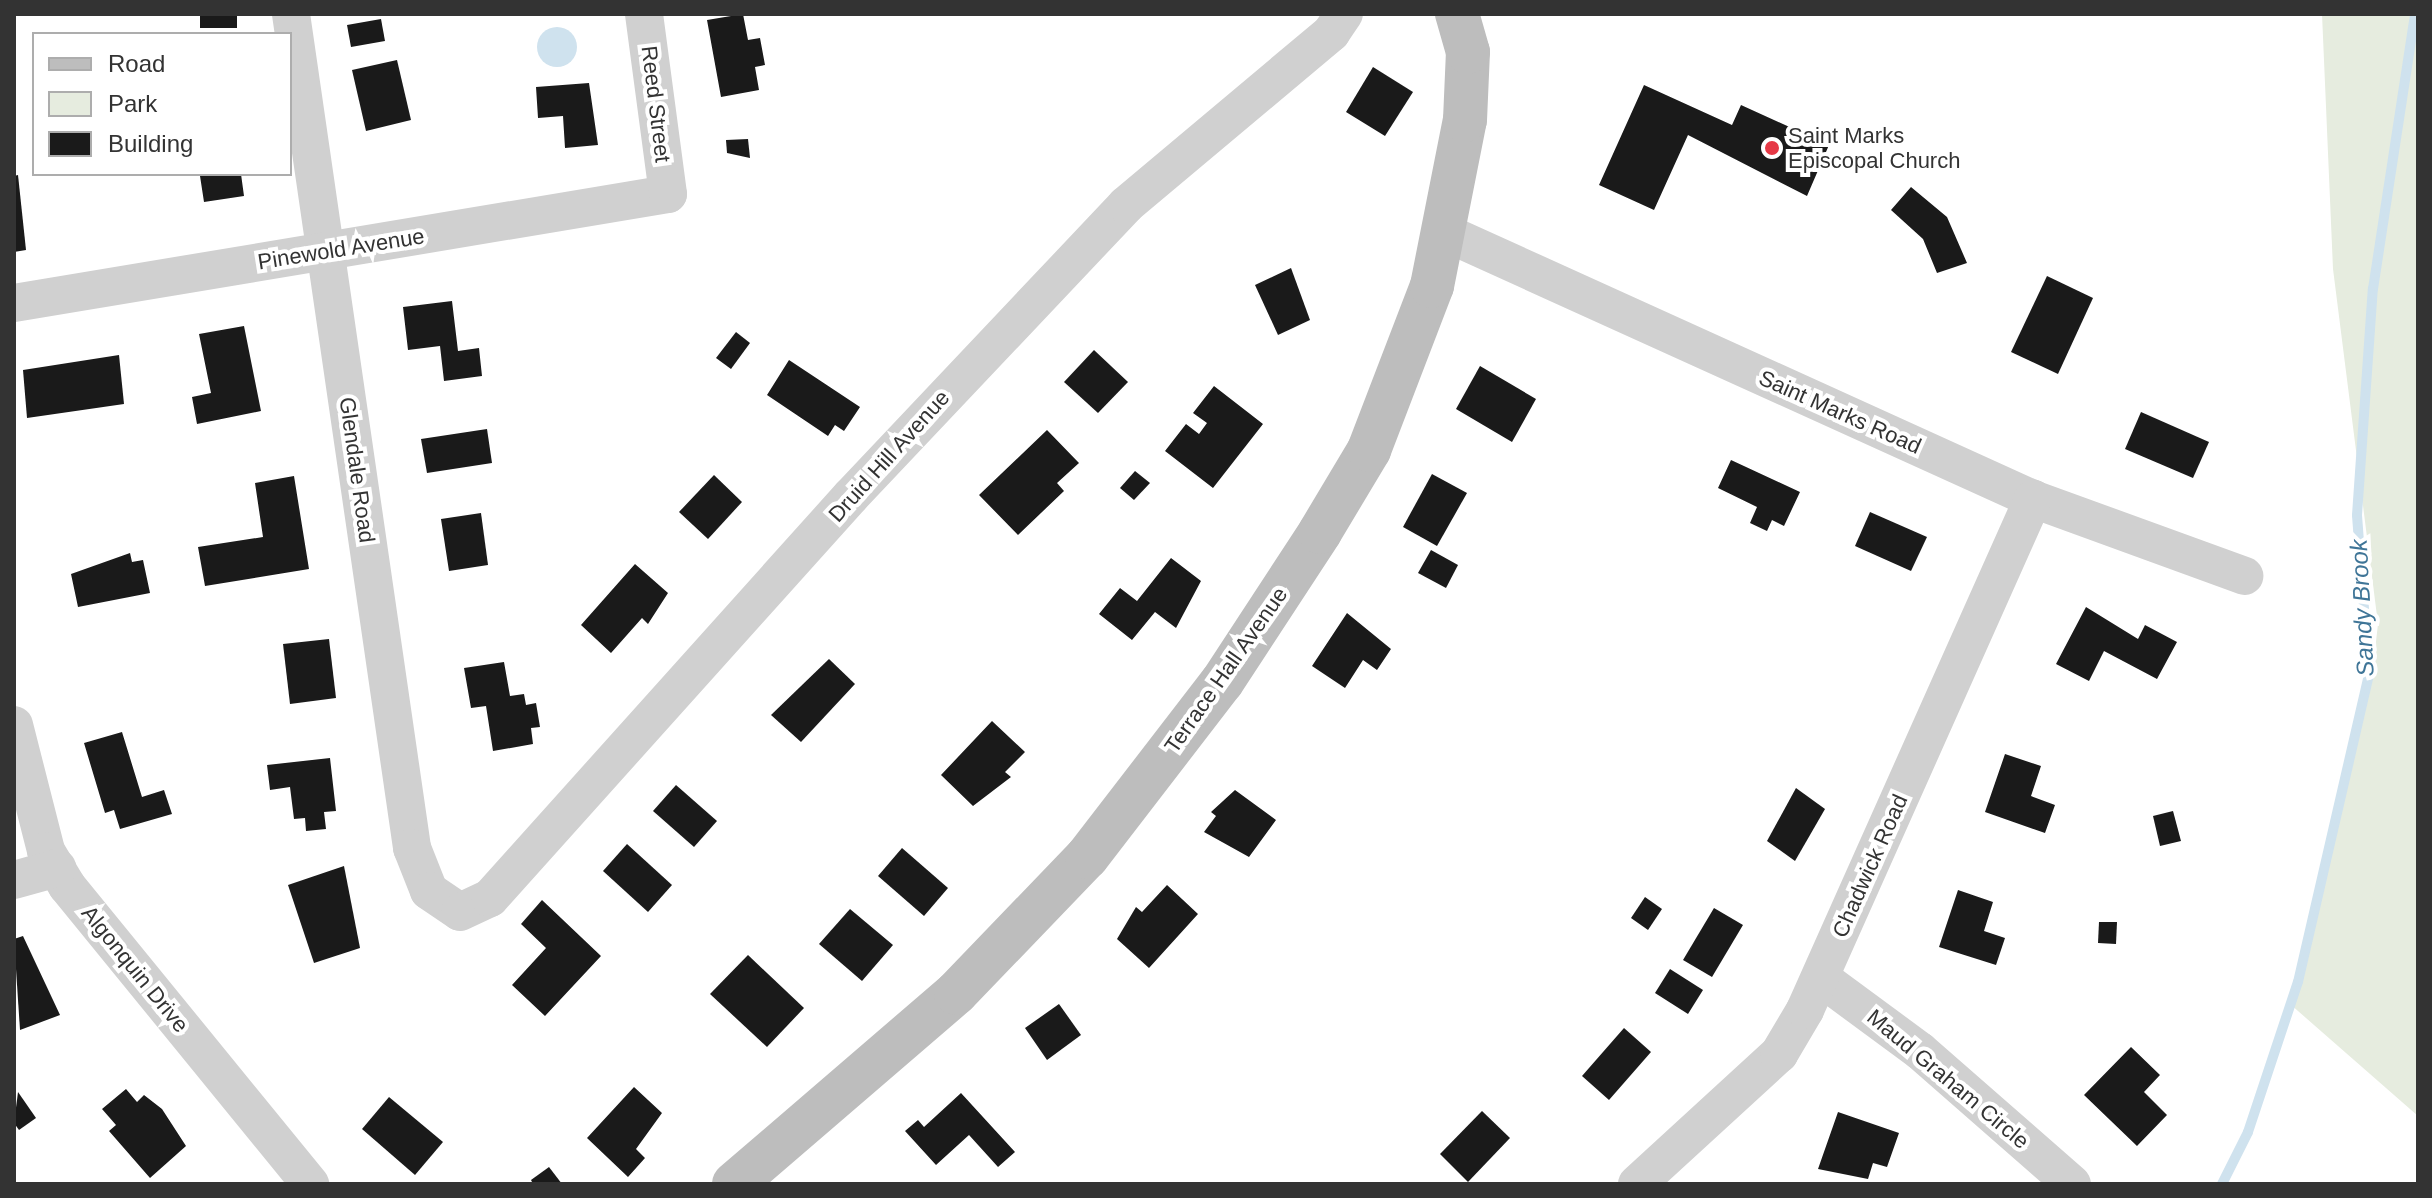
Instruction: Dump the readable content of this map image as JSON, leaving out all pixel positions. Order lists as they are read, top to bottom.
{
  "streets": {
    "main road": ["Terrace Hall Avenue"],
    "street": [
      "Reed Street",
      "Pinewold Avenue",
      "Saint Marks Road",
      "Druid Hill Avenue",
      "Glendale Road",
      "Chadwick Road",
      "Algonquin Drive",
      "Maud Graham Circle"
    ]
  },
  "crossings": [
    ["Reed Street", "Pinewold Avenue"],
    ["Pinewold Avenue", "Glendale Road"],
    ["Saint Marks Road", "Terrace Hall Avenue"],
    ["Saint Marks Road", "Chadwick Road"],
    ["Druid Hill Avenue", "Glendale Road"],
    ["Chadwick Road", "Maud Graham Circle"]
  ],
  "water": ["Sandy Brook"],
  "places": ["Saint Marks Episcopal Church"],
  "legend": ["Road", "Park", "Building"]
}
